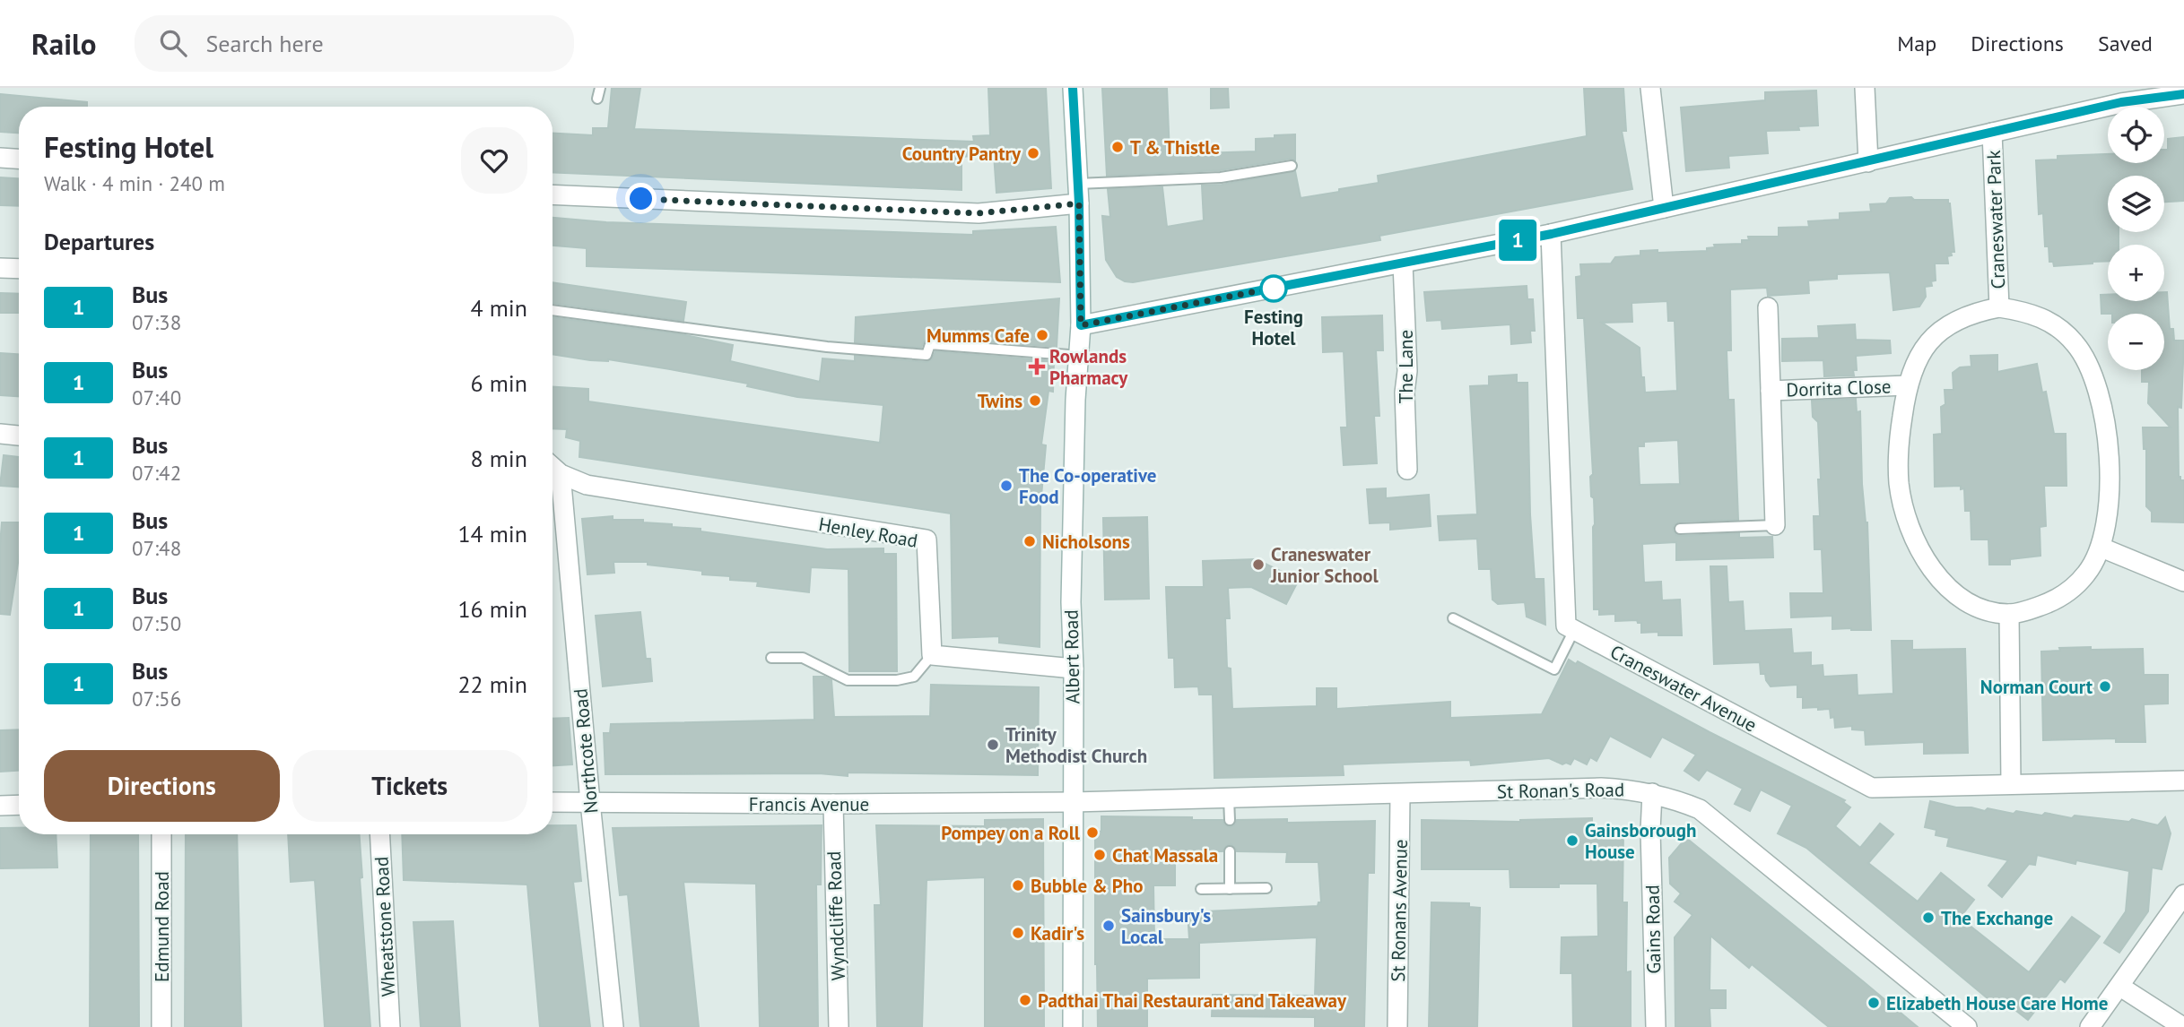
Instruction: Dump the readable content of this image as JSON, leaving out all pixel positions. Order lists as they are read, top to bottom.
{
  "streets": {
    "street": [
      "Craneswater Park",
      "The Lane",
      "Dorrita Close",
      "Henley Road",
      "Albert Road",
      "Craneswater Avenue",
      "Northcote Road",
      "St Ronan's Road",
      "Francis Avenue",
      "St Ronans Avenue",
      "Wyndcliffe Road",
      "Edmund Road",
      "Wheatstone Road",
      "Gains Road"
    ]
  },
  "crossings": [
    ["Craneswater Park", "Dorrita Close"],
    ["Henley Road", "Northcote Road"],
    ["Albert Road", "St Ronan's Road"],
    ["Albert Road", "Francis Avenue"],
    ["Northcote Road", "Francis Avenue"],
    ["St Ronan's Road", "Francis Avenue"],
    ["St Ronan's Road", "St Ronans Avenue"],
    ["St Ronan's Road", "Gains Road"],
    ["Francis Avenue", "Wyndcliffe Road"]
  ],
  "places": {
    "other": [
      "T & Thistle",
      "Country Pantry",
      "Festing Hotel",
      "Mumms Cafe",
      "Twins",
      "The Co-operative Food",
      "Nicholsons",
      "Craneswater Junior School",
      "Norman Court",
      "Trinity Methodist Church",
      "Pompey on a Roll",
      "Gainsborough House",
      "Chat Massala",
      "Bubble & Pho",
      "The Exchange",
      "Sainsbury's Local",
      "Kadir's",
      "Padthai Thai Restaurant and Takeaway",
      "Elizabeth House Care Home"
    ],
    "health": ["Rowlands Pharmacy"]
  },
  "lines": ["bus line 1"],
  "page": {
    "header": "Railo",
    "search": "Search here",
    "nav": ["Map", "Directions", "Saved"],
    "on_map": "1",
    "map_buttons": ["+", "−"],
    "heading": [
      ["Festing Hotel", "Walk · 4 min · 240 m"],
      "Departures"
    ],
    "list": [
      {
        "mark": "1",
        "name": "Bus",
        "note": "07:38",
        "value": "4 min"
      },
      {
        "mark": "1",
        "name": "Bus",
        "note": "07:40",
        "value": "6 min"
      },
      {
        "mark": "1",
        "name": "Bus",
        "note": "07:42",
        "value": "8 min"
      },
      {
        "mark": "1",
        "name": "Bus",
        "note": "07:48",
        "value": "14 min"
      },
      {
        "mark": "1",
        "name": "Bus",
        "note": "07:50",
        "value": "16 min"
      },
      {
        "mark": "1",
        "name": "Bus",
        "note": "07:56",
        "value": "22 min"
      }
    ],
    "buttons": ["Directions", "Tickets"]
  }
}
